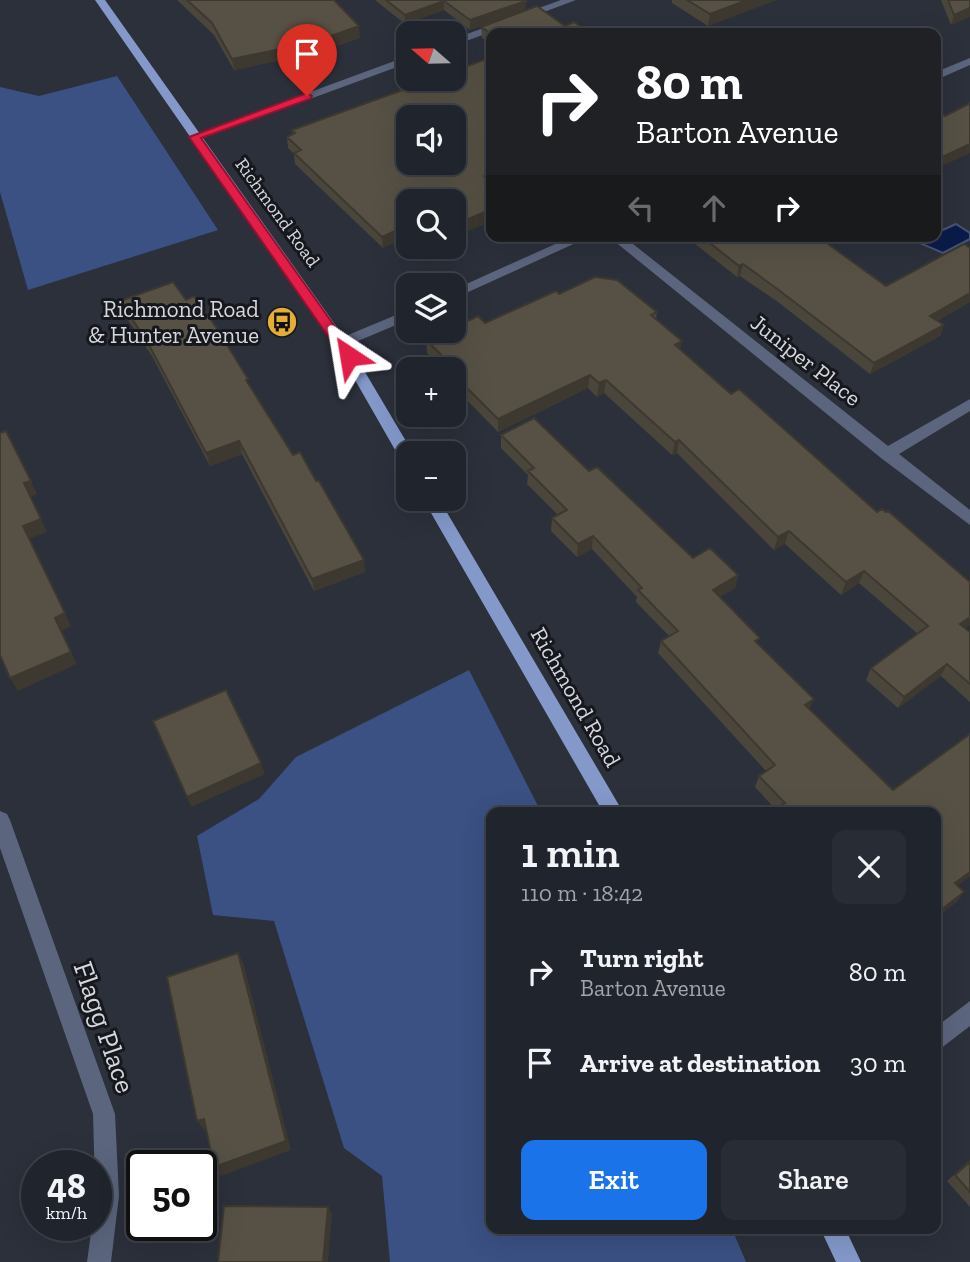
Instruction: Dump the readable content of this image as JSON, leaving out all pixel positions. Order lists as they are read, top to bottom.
{
  "streets": {
    "main road": ["Richmond Road"],
    "street": ["Juniper Place", "Flagg Place"]
  },
  "places": {
    "bus stop": ["Richmond Road & Hunter Avenue"]
  },
  "north": "left",
  "page": {
    "map_buttons": ["+", "−"],
    "turn": ["80 m", "Barton Avenue"],
    "heading": ["1 min", "110 m · 18:42"],
    "list": [
      {
        "name": "Turn right",
        "note": "Barton Avenue",
        "value": "80 m"
      },
      {
        "name": "Arrive at destination",
        "value": "30 m"
      }
    ],
    "buttons": ["Exit", "Share"],
    "speed": "48 km/h",
    "limit": "50"
  }
}
